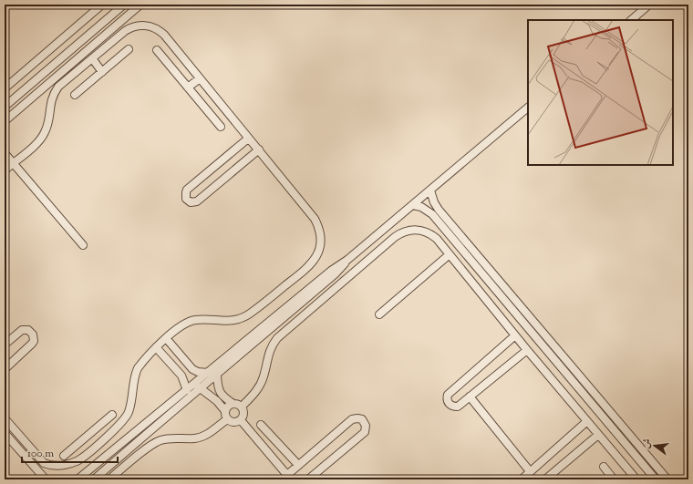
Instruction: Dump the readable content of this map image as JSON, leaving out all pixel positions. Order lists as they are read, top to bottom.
{
  "scale_bar": "100 m",
  "north": "left"
}
